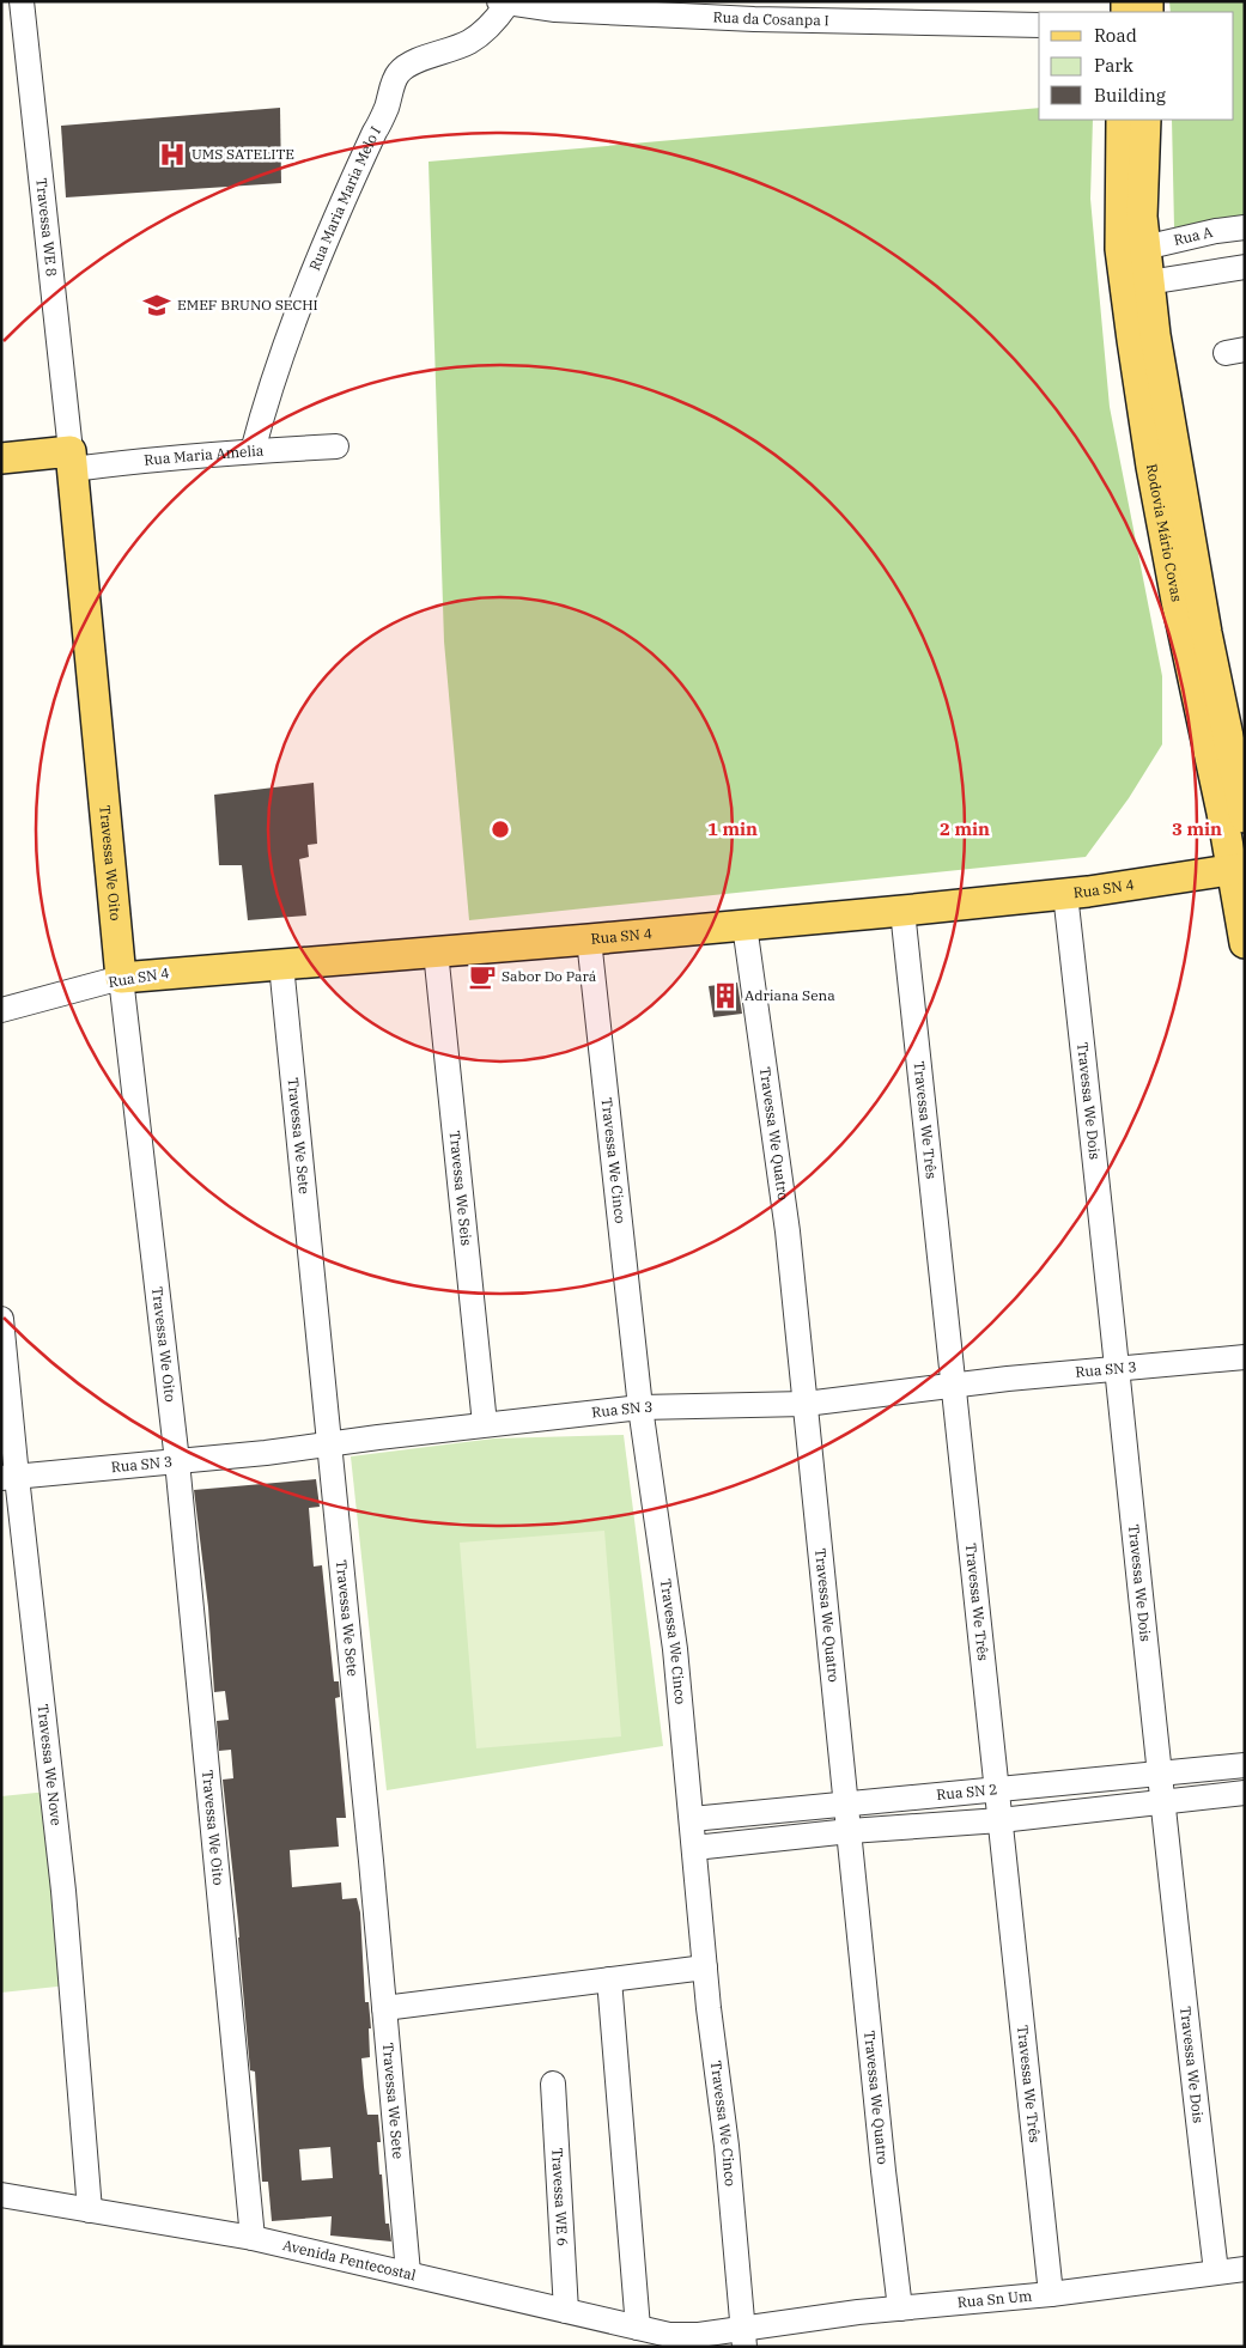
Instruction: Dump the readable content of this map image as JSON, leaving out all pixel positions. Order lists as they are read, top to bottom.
{
  "streets": {
    "main road": ["Rodovia Mário Covas", "Travessa We Oito", "Rua SN 4"],
    "street": [
      "Rua da Cosanpa I",
      "Rua Maria Maria Melo I",
      "Travessa WE 8",
      "Rua A",
      "Rua Maria Amelia",
      "Travessa We Dois",
      "Travessa We Três",
      "Travessa We Quatro",
      "Travessa We Sete",
      "Travessa We Cinco",
      "Travessa We Seis",
      "Rua SN 3",
      "Travessa We Nove",
      "Rua SN 2",
      "Travessa WE 6",
      "Avenida Pentecostal",
      "Rua Sn Um"
    ]
  },
  "crossings": [
    ["Rua da Cosanpa I", "Rua Maria Maria Melo I"],
    ["Rua Maria Maria Melo I", "Rua Maria Amelia"],
    ["Travessa WE 8", "Rua Maria Amelia"],
    ["Travessa WE 8", "Travessa We Oito"],
    ["Rua A", "Rodovia Mário Covas"],
    ["Rua Maria Amelia", "Travessa We Oito"],
    ["Rodovia Mário Covas", "Rua SN 4"],
    ["Travessa We Oito", "Rua SN 4"],
    ["Travessa We Oito", "Rua SN 3"],
    ["Travessa We Oito", "Avenida Pentecostal"],
    ["Rua SN 4", "Travessa We Dois"],
    ["Rua SN 4", "Travessa We Três"],
    ["Rua SN 4", "Travessa We Quatro"],
    ["Rua SN 4", "Travessa We Sete"],
    ["Rua SN 4", "Travessa We Cinco"],
    ["Rua SN 4", "Travessa We Seis"],
    ["Travessa We Dois", "Rua SN 3"],
    ["Travessa We Dois", "Rua SN 2"],
    ["Travessa We Dois", "Rua Sn Um"],
    ["Travessa We Três", "Rua SN 3"],
    ["Travessa We Três", "Rua SN 2"],
    ["Travessa We Três", "Rua Sn Um"],
    ["Travessa We Quatro", "Rua SN 3"],
    ["Travessa We Quatro", "Rua SN 2"],
    ["Travessa We Quatro", "Rua Sn Um"],
    ["Travessa We Sete", "Rua SN 3"],
    ["Travessa We Sete", "Avenida Pentecostal"],
    ["Travessa We Cinco", "Rua SN 3"],
    ["Travessa We Cinco", "Rua SN 2"],
    ["Travessa We Cinco", "Rua Sn Um"],
    ["Travessa We Seis", "Rua SN 3"],
    ["Rua SN 3", "Travessa We Nove"],
    ["Travessa We Nove", "Avenida Pentecostal"],
    ["Travessa WE 6", "Avenida Pentecostal"],
    ["Avenida Pentecostal", "Rua Sn Um"]
  ],
  "places": {
    "hospital": ["UMS SATELITE"],
    "school or university": ["EMEF BRUNO SECHI"],
    "cafe": ["Sabor Do Pará"],
    "building": ["Adriana Sena"]
  },
  "legend": ["Road", "Park", "Building"],
  "rings": ["1 min", "2 min", "3 min"]
}
